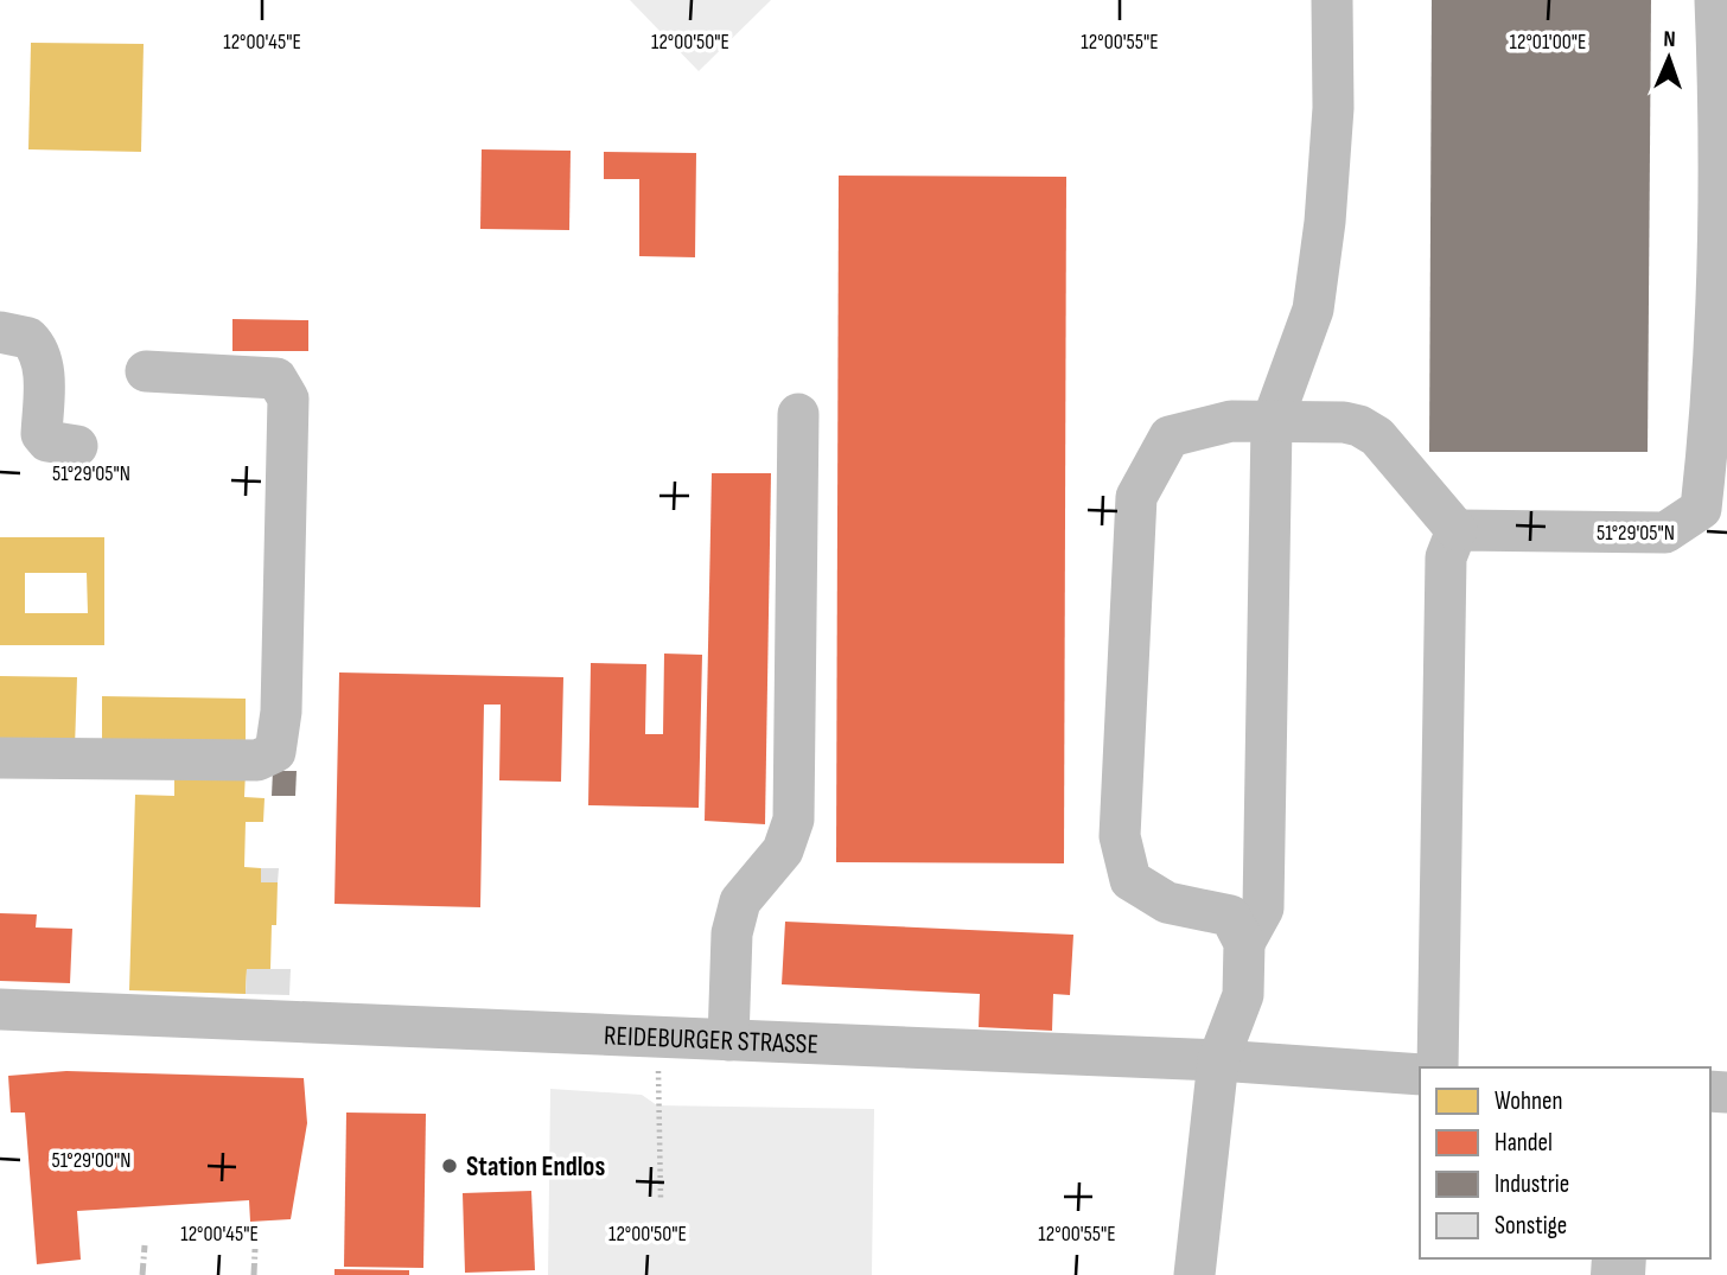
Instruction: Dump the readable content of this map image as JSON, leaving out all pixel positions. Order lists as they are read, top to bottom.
{
  "streets": {
    "street": ["REIDEBURGER STRASSE"]
  },
  "places": ["Station Endlos"],
  "legend": [
    "Wohnen",
    "Handel",
    "Industrie",
    "Sonstige"
  ],
  "north": "top",
  "coordinates": [
    "12°00'45\"E",
    "12°00'50\"E",
    "12°00'55\"E",
    "12°01'00\"E",
    "51°29'05\"N",
    "51°29'00\"N"
  ]
}
